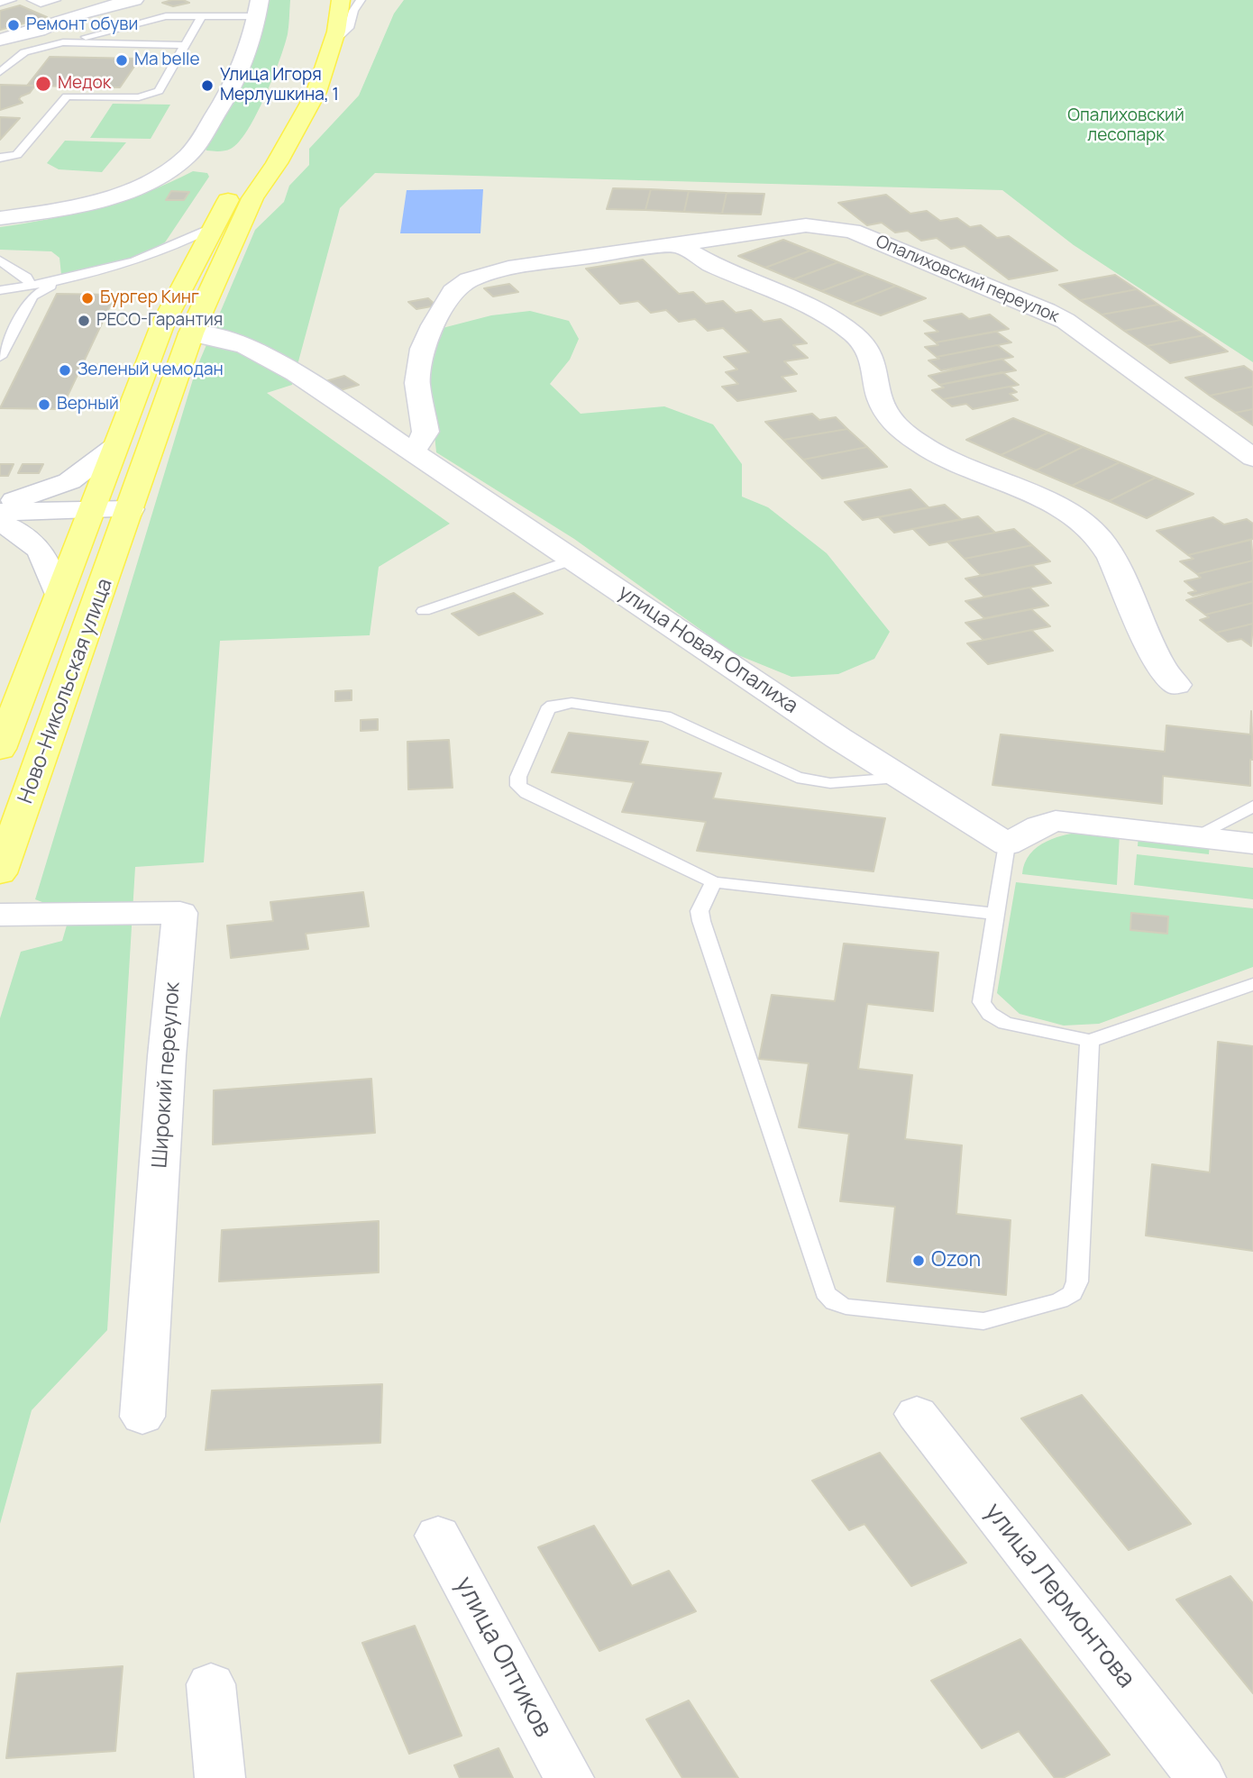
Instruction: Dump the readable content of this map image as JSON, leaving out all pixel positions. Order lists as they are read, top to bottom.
{
  "streets": {
    "main road": ["Ново-Никольская улица"],
    "street": [
      "Опалиховский переулок",
      "улица Новая Опалиха",
      "Широкий переулок",
      "улица Лермонтова",
      "улица Оптиков"
    ]
  },
  "crossings": [
    ["Опалиховский переулок", "улица Новая Опалиха"],
    ["улица Новая Опалиха", "Ново-Никольская улица"]
  ],
  "parks": ["Опалиховский лесопарк"],
  "places": [
    "Ремонт обуви",
    "Ma belle",
    "Медок",
    "Улица Игоря Мерлушкина, 1",
    "Бургер Кинг",
    "РЕСО-Гарантия",
    "Зеленый чемодан",
    "Верный",
    "Ozon"
  ]
}
